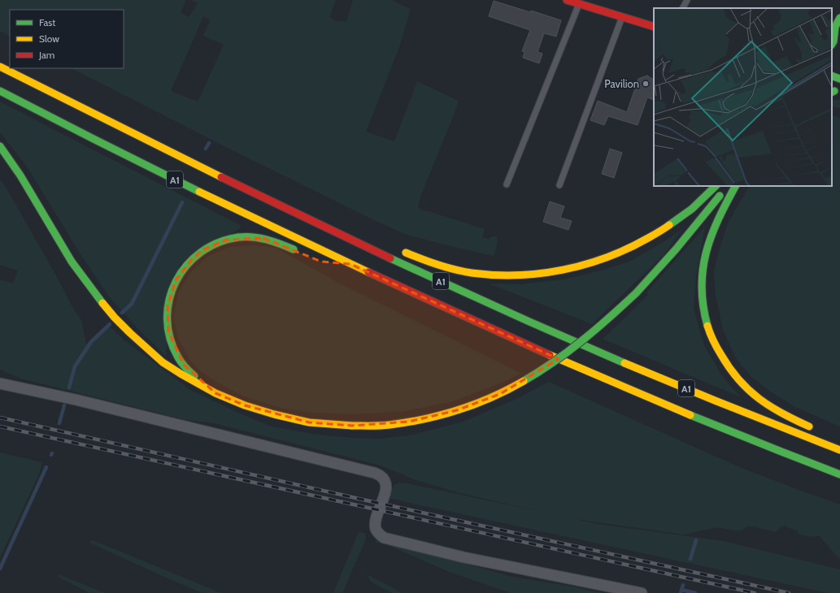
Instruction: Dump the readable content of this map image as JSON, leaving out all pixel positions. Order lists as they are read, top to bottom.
{
  "streets": {
    "main road": ["A1"]
  },
  "places": ["Pavilion"],
  "legend": ["Fast", "Slow", "Jam"]
}
